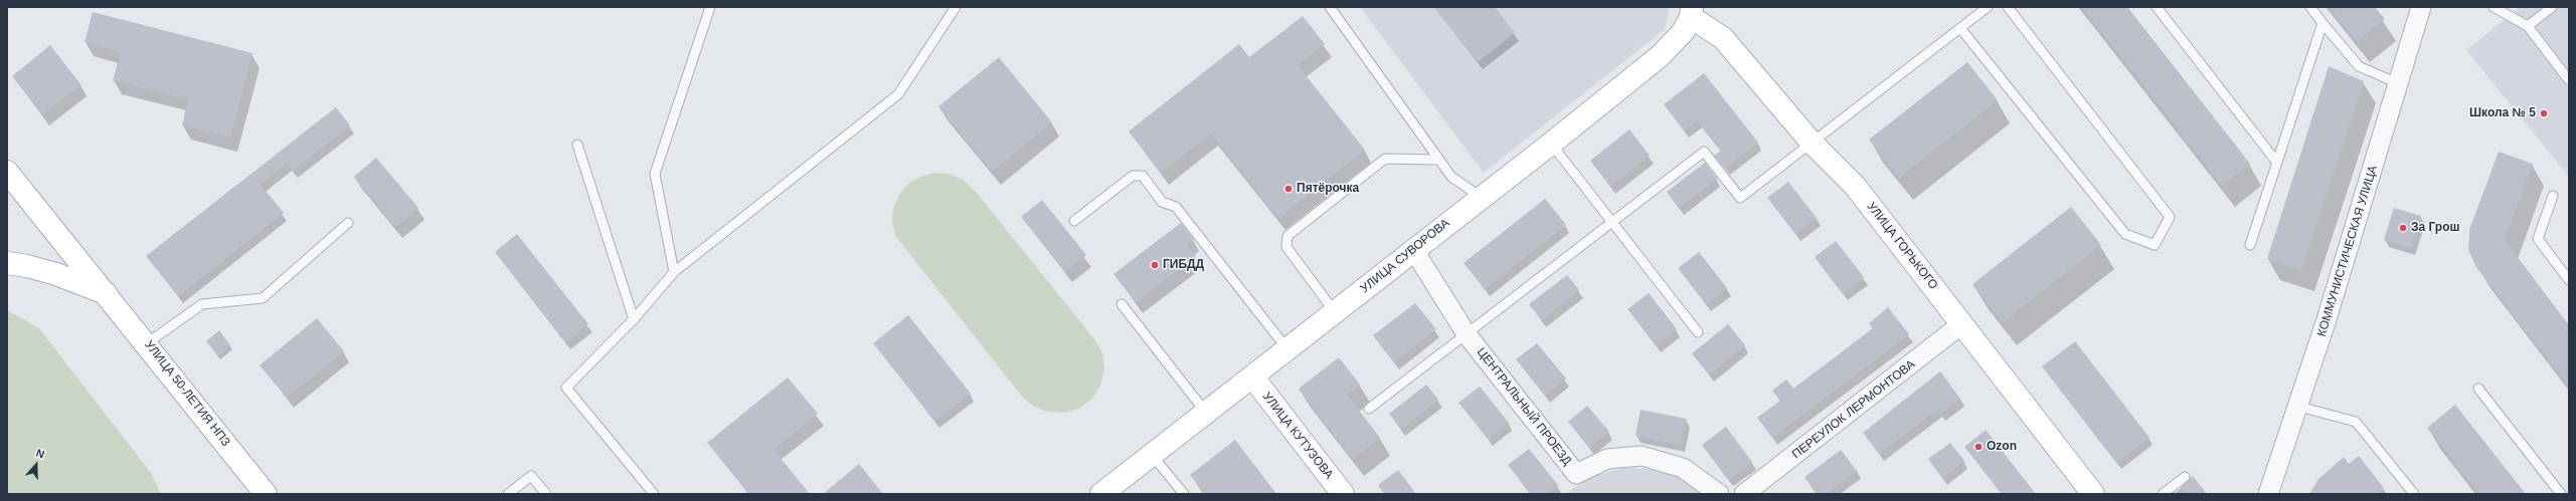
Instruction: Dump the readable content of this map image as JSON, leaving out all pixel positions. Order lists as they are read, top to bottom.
{
  "streets": {
    "main road": [
      "УЛИЦА ГОРЬКОГО",
      "УЛИЦА СУВОРОВА",
      "УЛИЦА 50-ЛЕТИЯ НПЗ",
      "УЛИЦА КУТУЗОВА"
    ],
    "street": ["КОММУНИСТИЧЕСКАЯ УЛИЦА", "ЦЕНТРАЛЬНЫЙ ПРОЕЗД", "ПЕРЕУЛОК ЛЕРМОНТОВА"]
  },
  "crossings": [
    ["УЛИЦА ГОРЬКОГО", "УЛИЦА СУВОРОВА"],
    ["УЛИЦА ГОРЬКОГО", "ПЕРЕУЛОК ЛЕРМОНТОВА"],
    ["УЛИЦА СУВОРОВА", "ЦЕНТРАЛЬНЫЙ ПРОЕЗД"],
    ["УЛИЦА СУВОРОВА", "УЛИЦА КУТУЗОВА"]
  ],
  "places": [
    "Школа № 5",
    "Пятёрочка",
    "За Грош",
    "ГИБДД",
    "Ozon"
  ],
  "north": "top"
}
